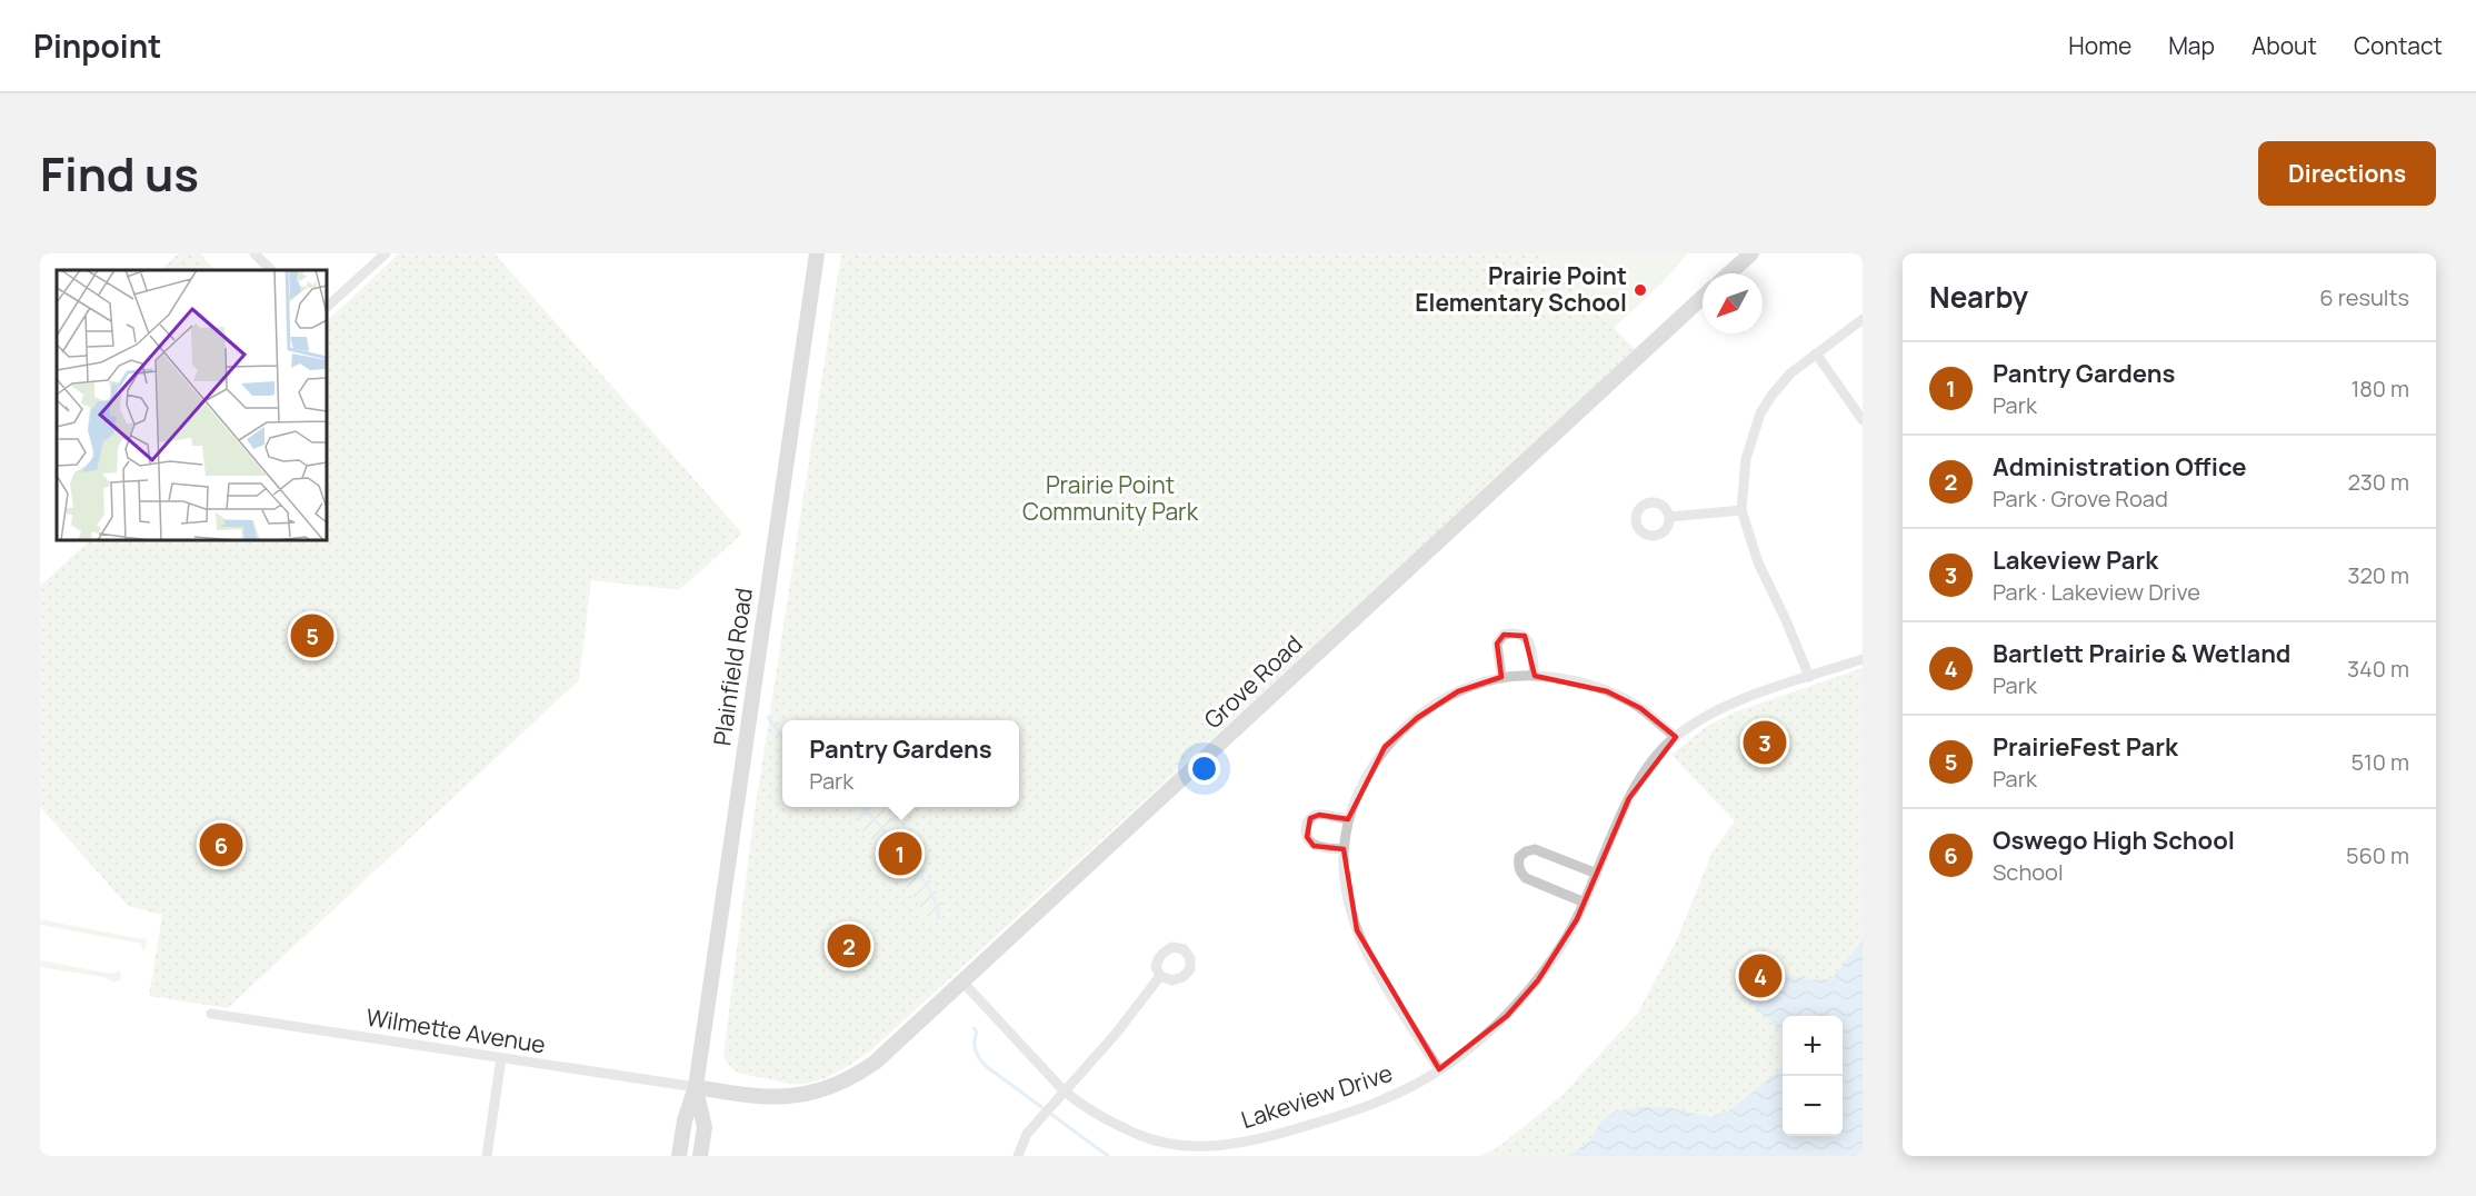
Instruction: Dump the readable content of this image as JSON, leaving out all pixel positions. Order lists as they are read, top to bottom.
{
  "streets": {
    "street": [
      "Plainfield Road",
      "Grove Road",
      "Wilmette Avenue",
      "Lakeview Drive"
    ]
  },
  "crossings": [
    ["Plainfield Road", "Grove Road"],
    ["Plainfield Road", "Wilmette Avenue"],
    ["Grove Road", "Wilmette Avenue"],
    ["Grove Road", "Lakeview Drive"]
  ],
  "parks": ["Prairie Point Community Park"],
  "places": ["Prairie Point Elementary School"],
  "north": "bottom left",
  "page": {
    "header": "Pinpoint",
    "nav": [
      "Home",
      "Map",
      "About",
      "Contact"
    ],
    "title": "Find us",
    "buttons": "Directions",
    "heading": ["Nearby", "6 results"],
    "list": [
      {
        "mark": "1",
        "name": "Pantry Gardens",
        "note": "Park",
        "value": "180 m"
      },
      {
        "mark": "2",
        "name": "Administration Office",
        "note": "Park · Grove Road",
        "value": "230 m"
      },
      {
        "mark": "3",
        "name": "Lakeview Park",
        "note": "Park · Lakeview Drive",
        "value": "320 m"
      },
      {
        "mark": "4",
        "name": "Bartlett Prairie & Wetland",
        "note": "Park",
        "value": "340 m"
      },
      {
        "mark": "5",
        "name": "PrairieFest Park",
        "note": "Park",
        "value": "510 m"
      },
      {
        "mark": "6",
        "name": "Oswego High School",
        "note": "School",
        "value": "560 m"
      }
    ],
    "pins": [
      "5",
      "3",
      "6",
      "1",
      "2",
      "4"
    ],
    "popup": ["Pantry Gardens", "Park"],
    "map_buttons": ["+", "−"]
  }
}
